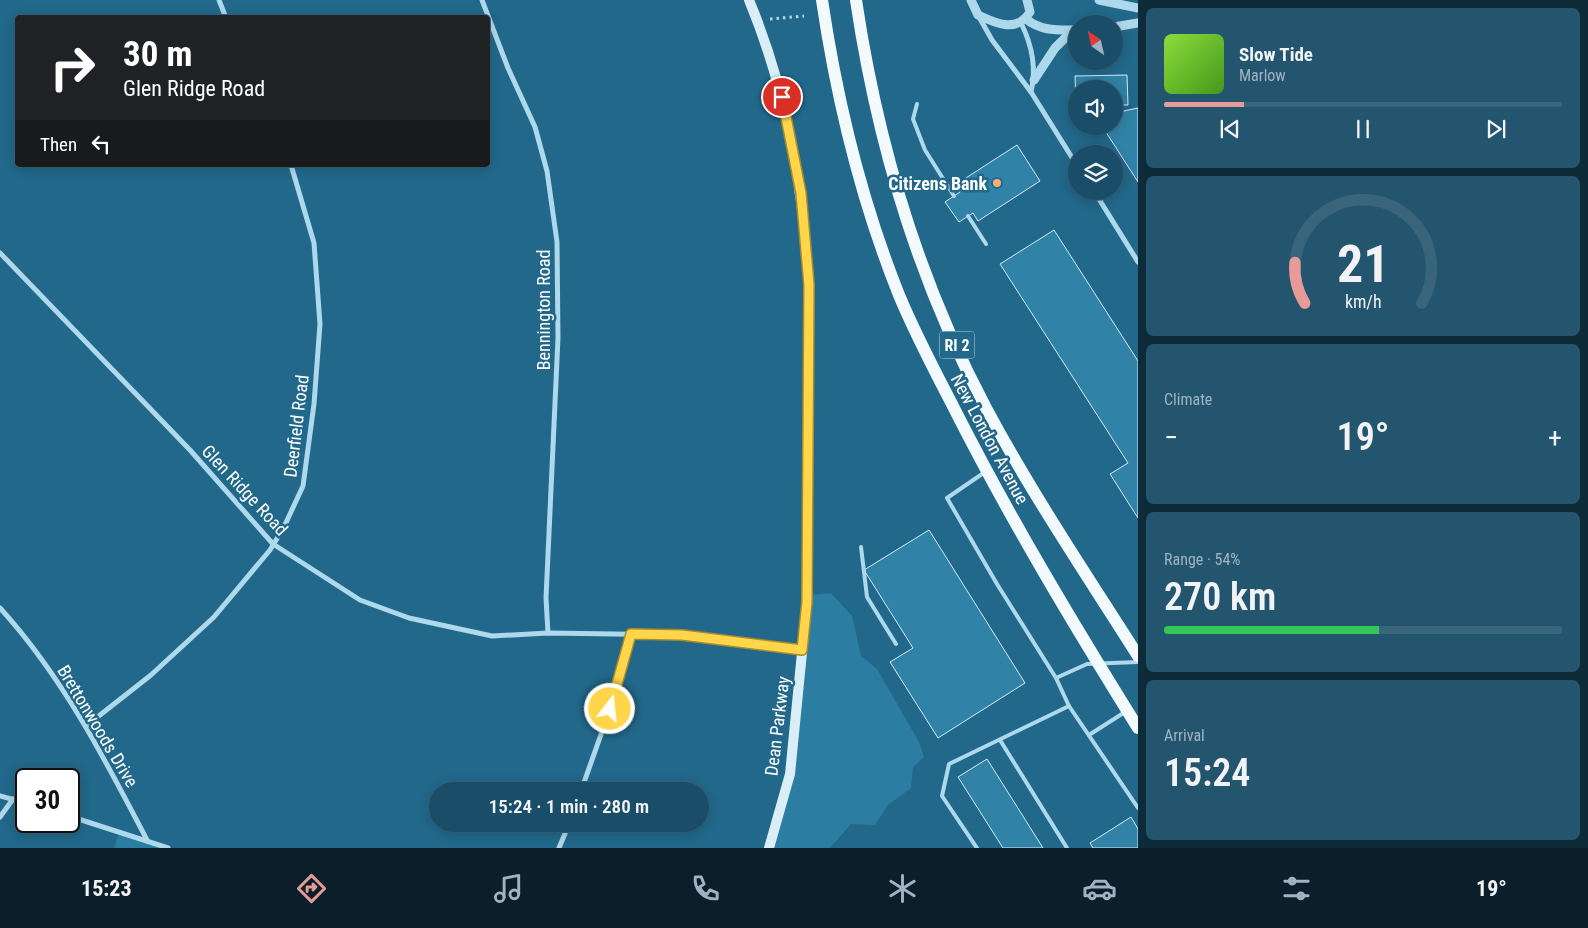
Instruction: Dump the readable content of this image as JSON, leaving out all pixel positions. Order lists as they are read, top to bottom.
{
  "streets": {
    "main road": ["RI 2", "New London Avenue", "Dean Parkway"],
    "street": [
      "Bennington Road",
      "Deerfield Road",
      "Glen Ridge Road",
      "Brettonwoods Drive"
    ]
  },
  "crossings": [
    ["Bennington Road", "Glen Ridge Road"],
    ["Deerfield Road", "Glen Ridge Road"],
    ["Deerfield Road", "Brettonwoods Drive"],
    ["Glen Ridge Road", "Dean Parkway"]
  ],
  "places": ["Citizens Bank"],
  "north": "top left",
  "page": {
    "turn": ["30 m", "Glen Ridge Road"],
    "song": ["Slow Tide", "Marlow"],
    "then": "Then",
    "tile": [
      "Climate",
      ["Range · 54%", "270 km"],
      ["Arrival", "15:24"]
    ],
    "heat": ["−", "19°", "+"],
    "limit": "30",
    "trip": "15:24 · 1 min · 280 m",
    "tabs": ["15:23", "19°"],
    "gauge": ["21", "km/h"]
  }
}
